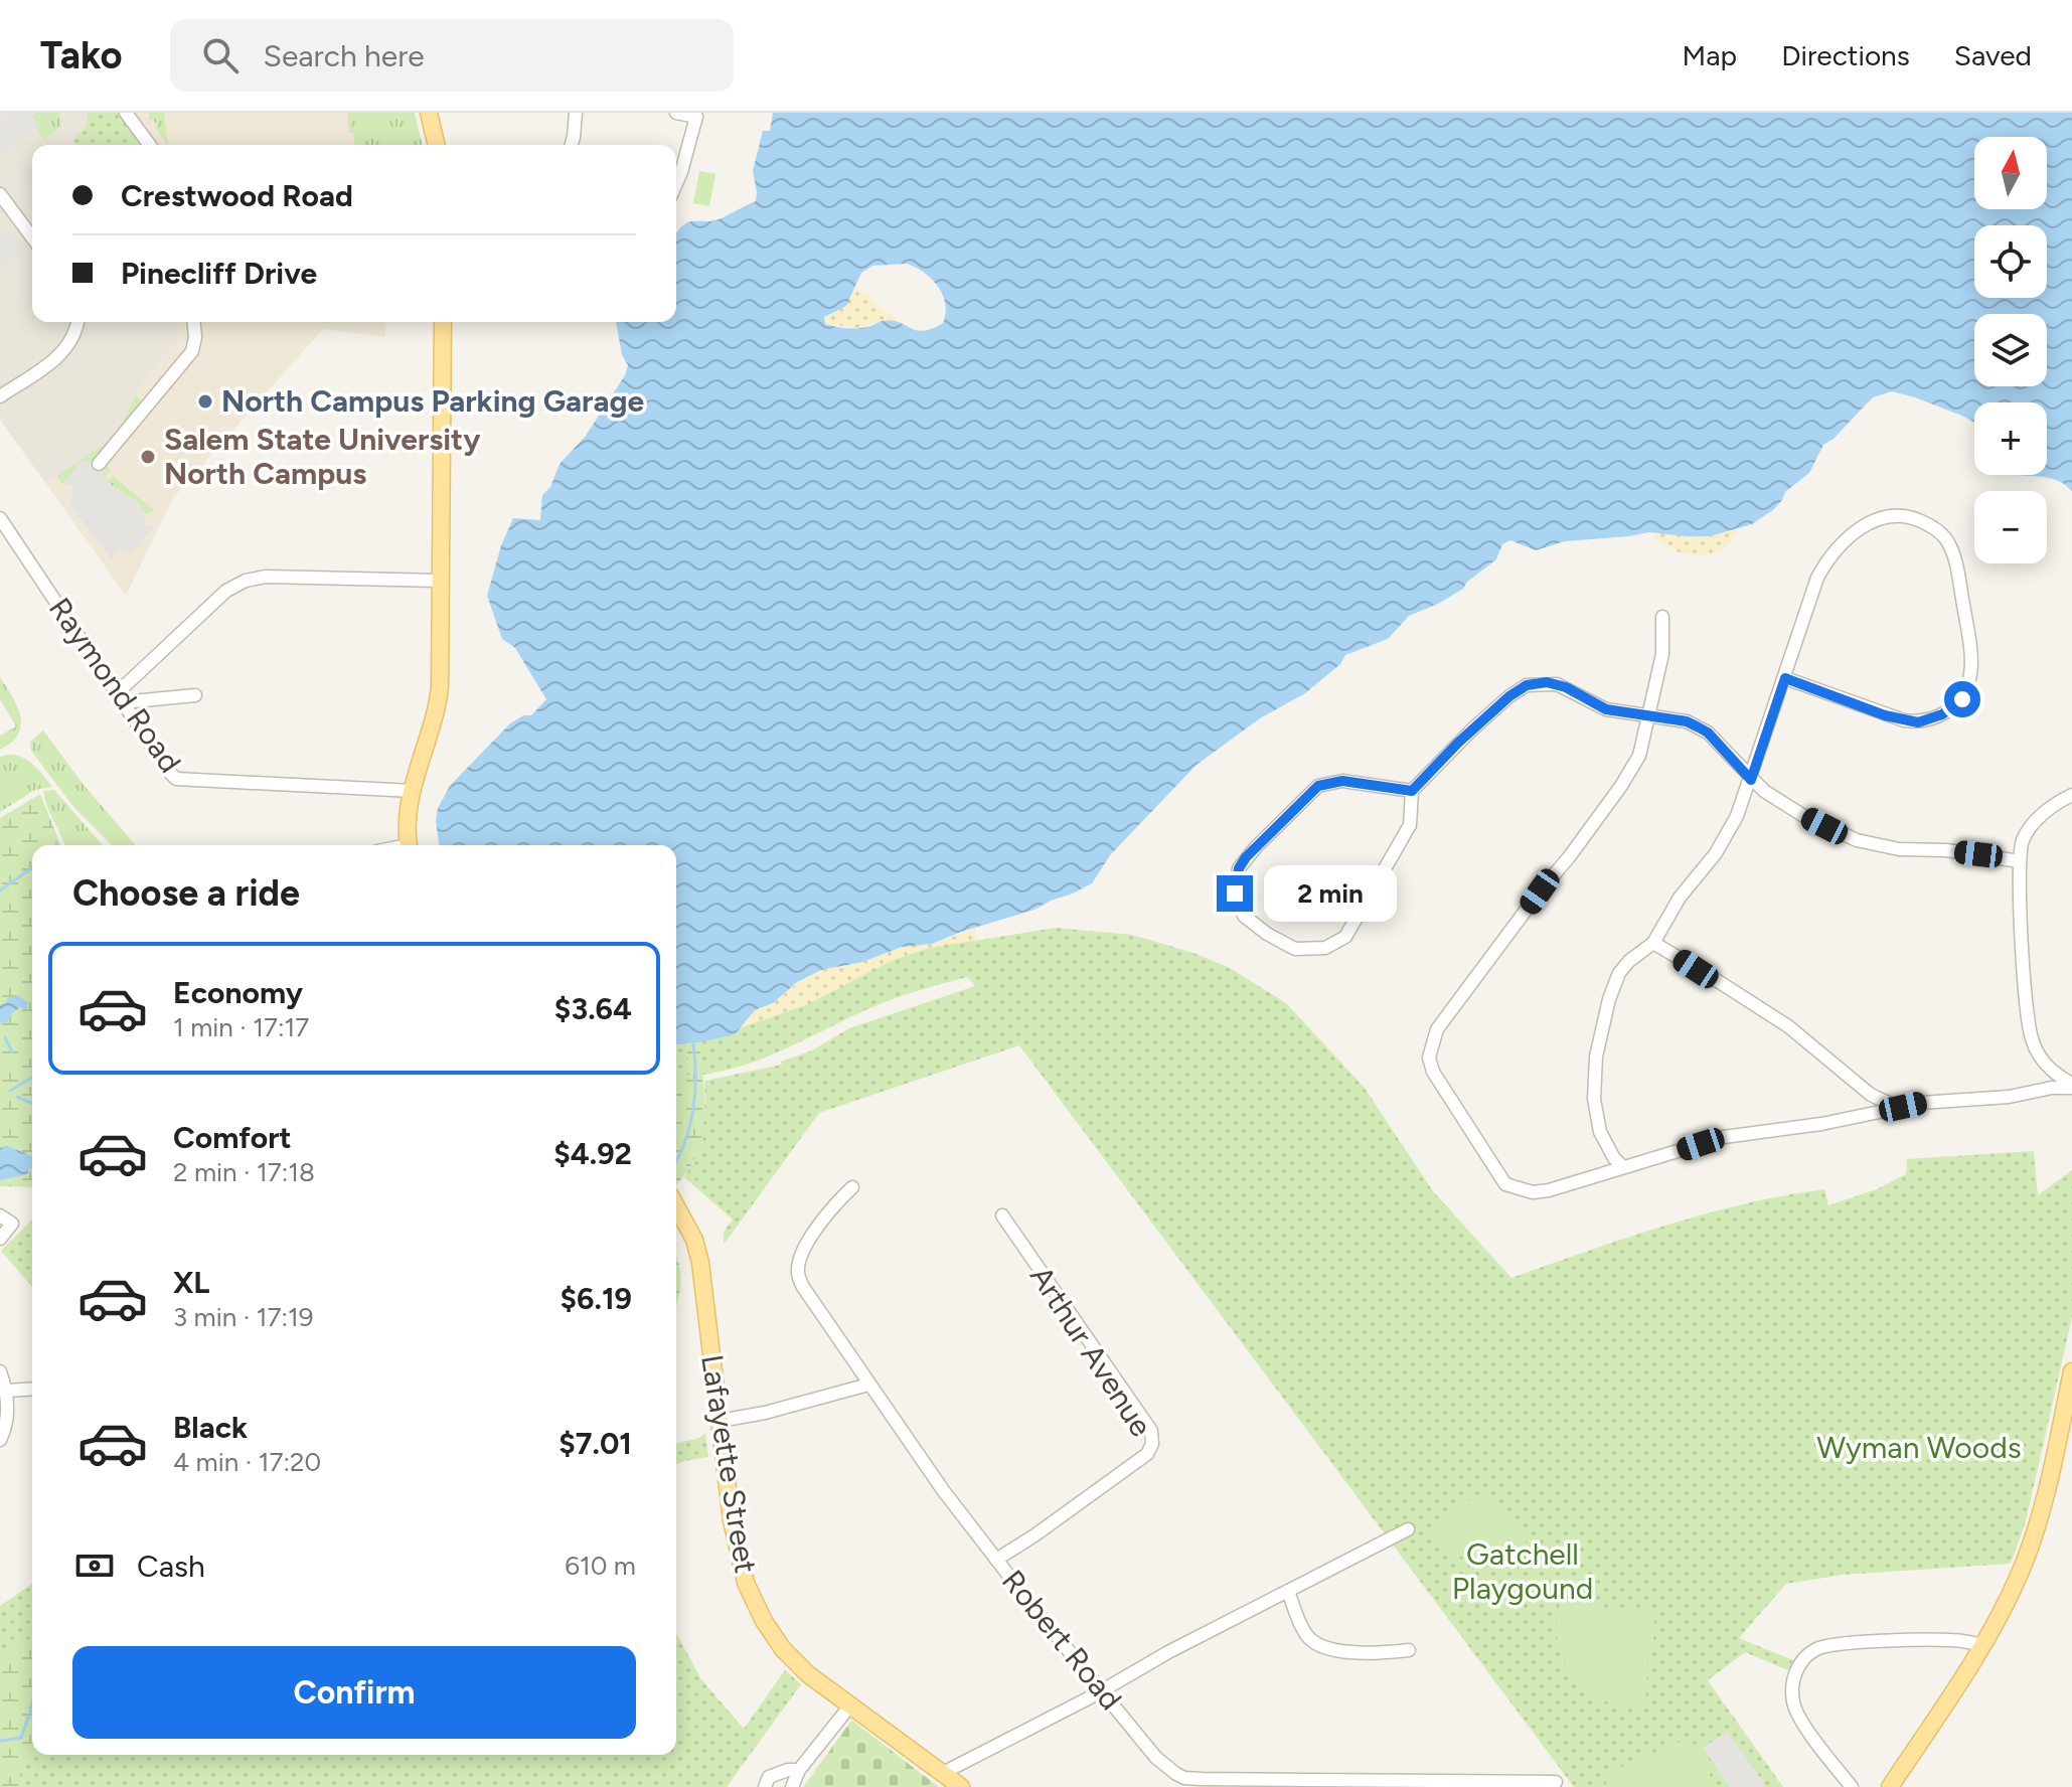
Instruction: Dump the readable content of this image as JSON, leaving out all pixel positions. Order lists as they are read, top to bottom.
{
  "streets": {
    "main road": ["Lafayette Street"],
    "street": ["Raymond Road", "Arthur Avenue", "Robert Road"]
  },
  "crossings": [
    ["Arthur Avenue", "Robert Road"]
  ],
  "parks": ["Wyman Woods", "Gatchell Playgound"],
  "places": ["North Campus Parking Garage", "Salem State University North Campus"],
  "north": "top",
  "page": {
    "header": "Tako",
    "search": "Search here",
    "nav": ["Map", "Directions", "Saved"],
    "map_buttons": ["+", "−"],
    "banner": ["Crestwood Road", "Pinecliff Drive"],
    "heading": "Choose a ride",
    "bubble": "2 min",
    "list": [
      {
        "name": "Economy",
        "note": "1 min · 17:17",
        "value": "$3.64"
      },
      {
        "name": "Comfort",
        "note": "2 min · 17:18",
        "value": "$4.92"
      },
      {
        "name": "XL",
        "note": "3 min · 17:19",
        "value": "$6.19"
      },
      {
        "name": "Black",
        "note": "4 min · 17:20",
        "value": "$7.01"
      }
    ],
    "pay": ["Cash", "610 m"],
    "buttons": "Confirm"
  }
}
